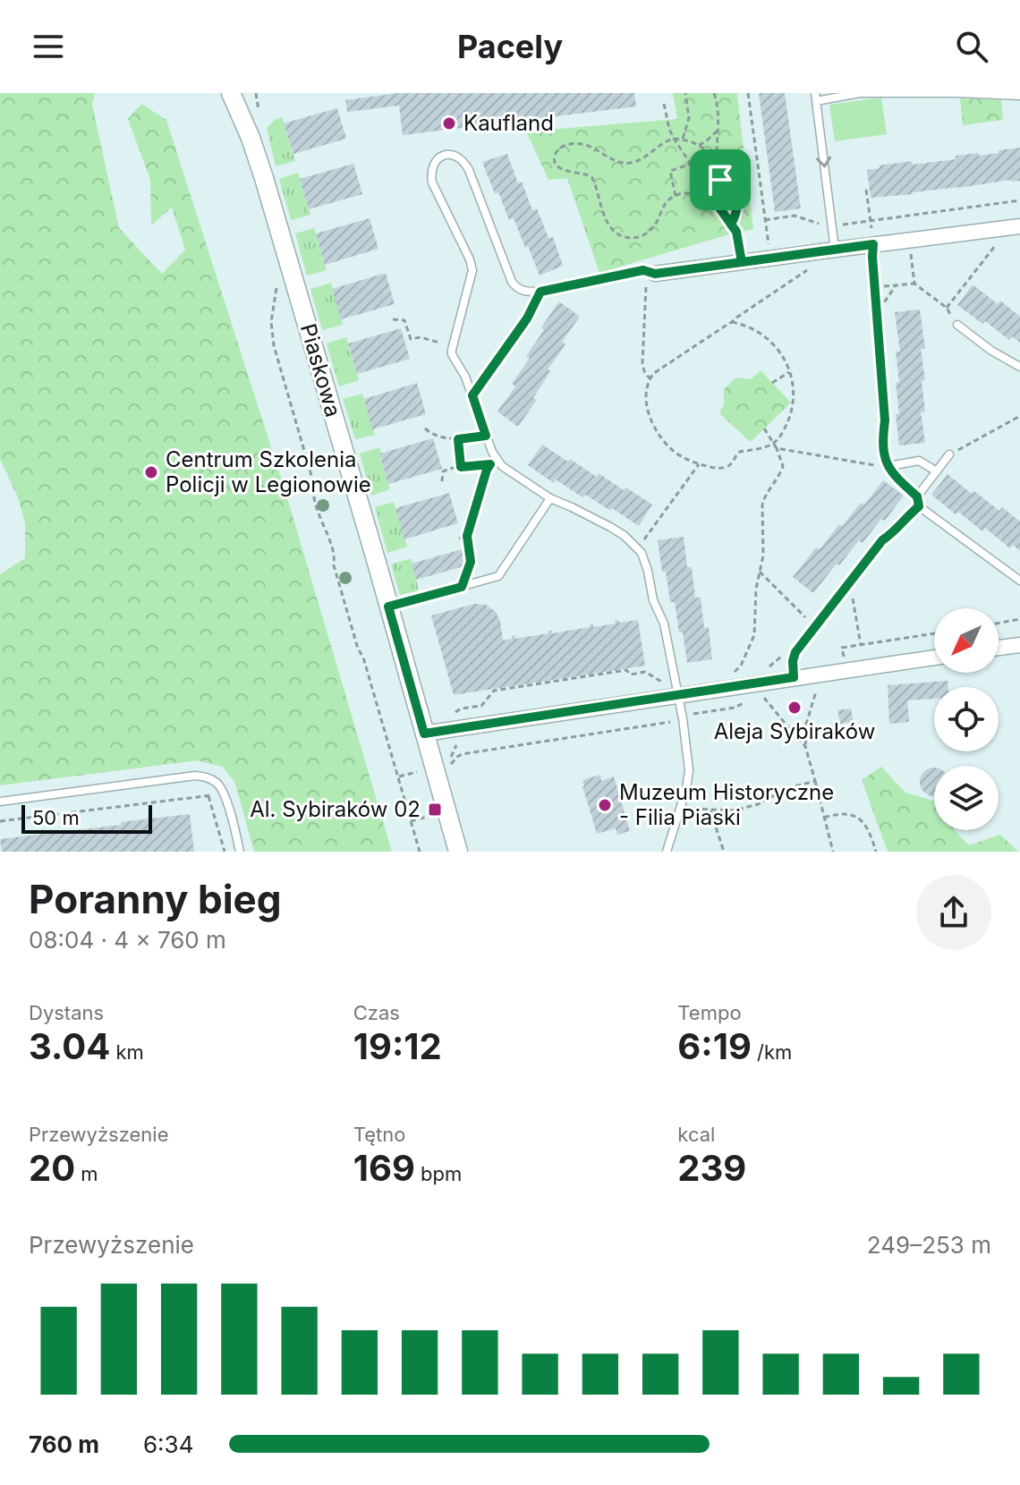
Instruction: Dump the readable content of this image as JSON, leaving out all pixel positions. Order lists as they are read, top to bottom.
{
  "streets": {
    "street": ["Piaskowa"]
  },
  "places": {
    "other": [
      "Kaufland",
      "Centrum Szkolenia Policji w Legionowie",
      "Aleja Sybiraków",
      "Muzeum Historyczne - Filia Piaski"
    ],
    "transit": ["Al. Sybiraków 02"]
  },
  "scale_bar": "50 m",
  "north": "bottom left",
  "page": {
    "header": "Pacely",
    "scale": "50 m",
    "heading": ["Poranny bieg", "08:04 · 4 × 760 m"],
    "stats": [
      ["Dystans", "3.04 km"],
      ["Czas", "19:12"],
      ["Tempo", "6:19 /km"],
      ["Przewyższenie", "20 m"],
      ["Tętno", "169 bpm"],
      ["kcal", "239"]
    ],
    "chart": ["Przewyższenie", "249–253 m"],
    "list": [
      {
        "name": "760 m",
        "note": "6:34"
      }
    ]
  }
}
